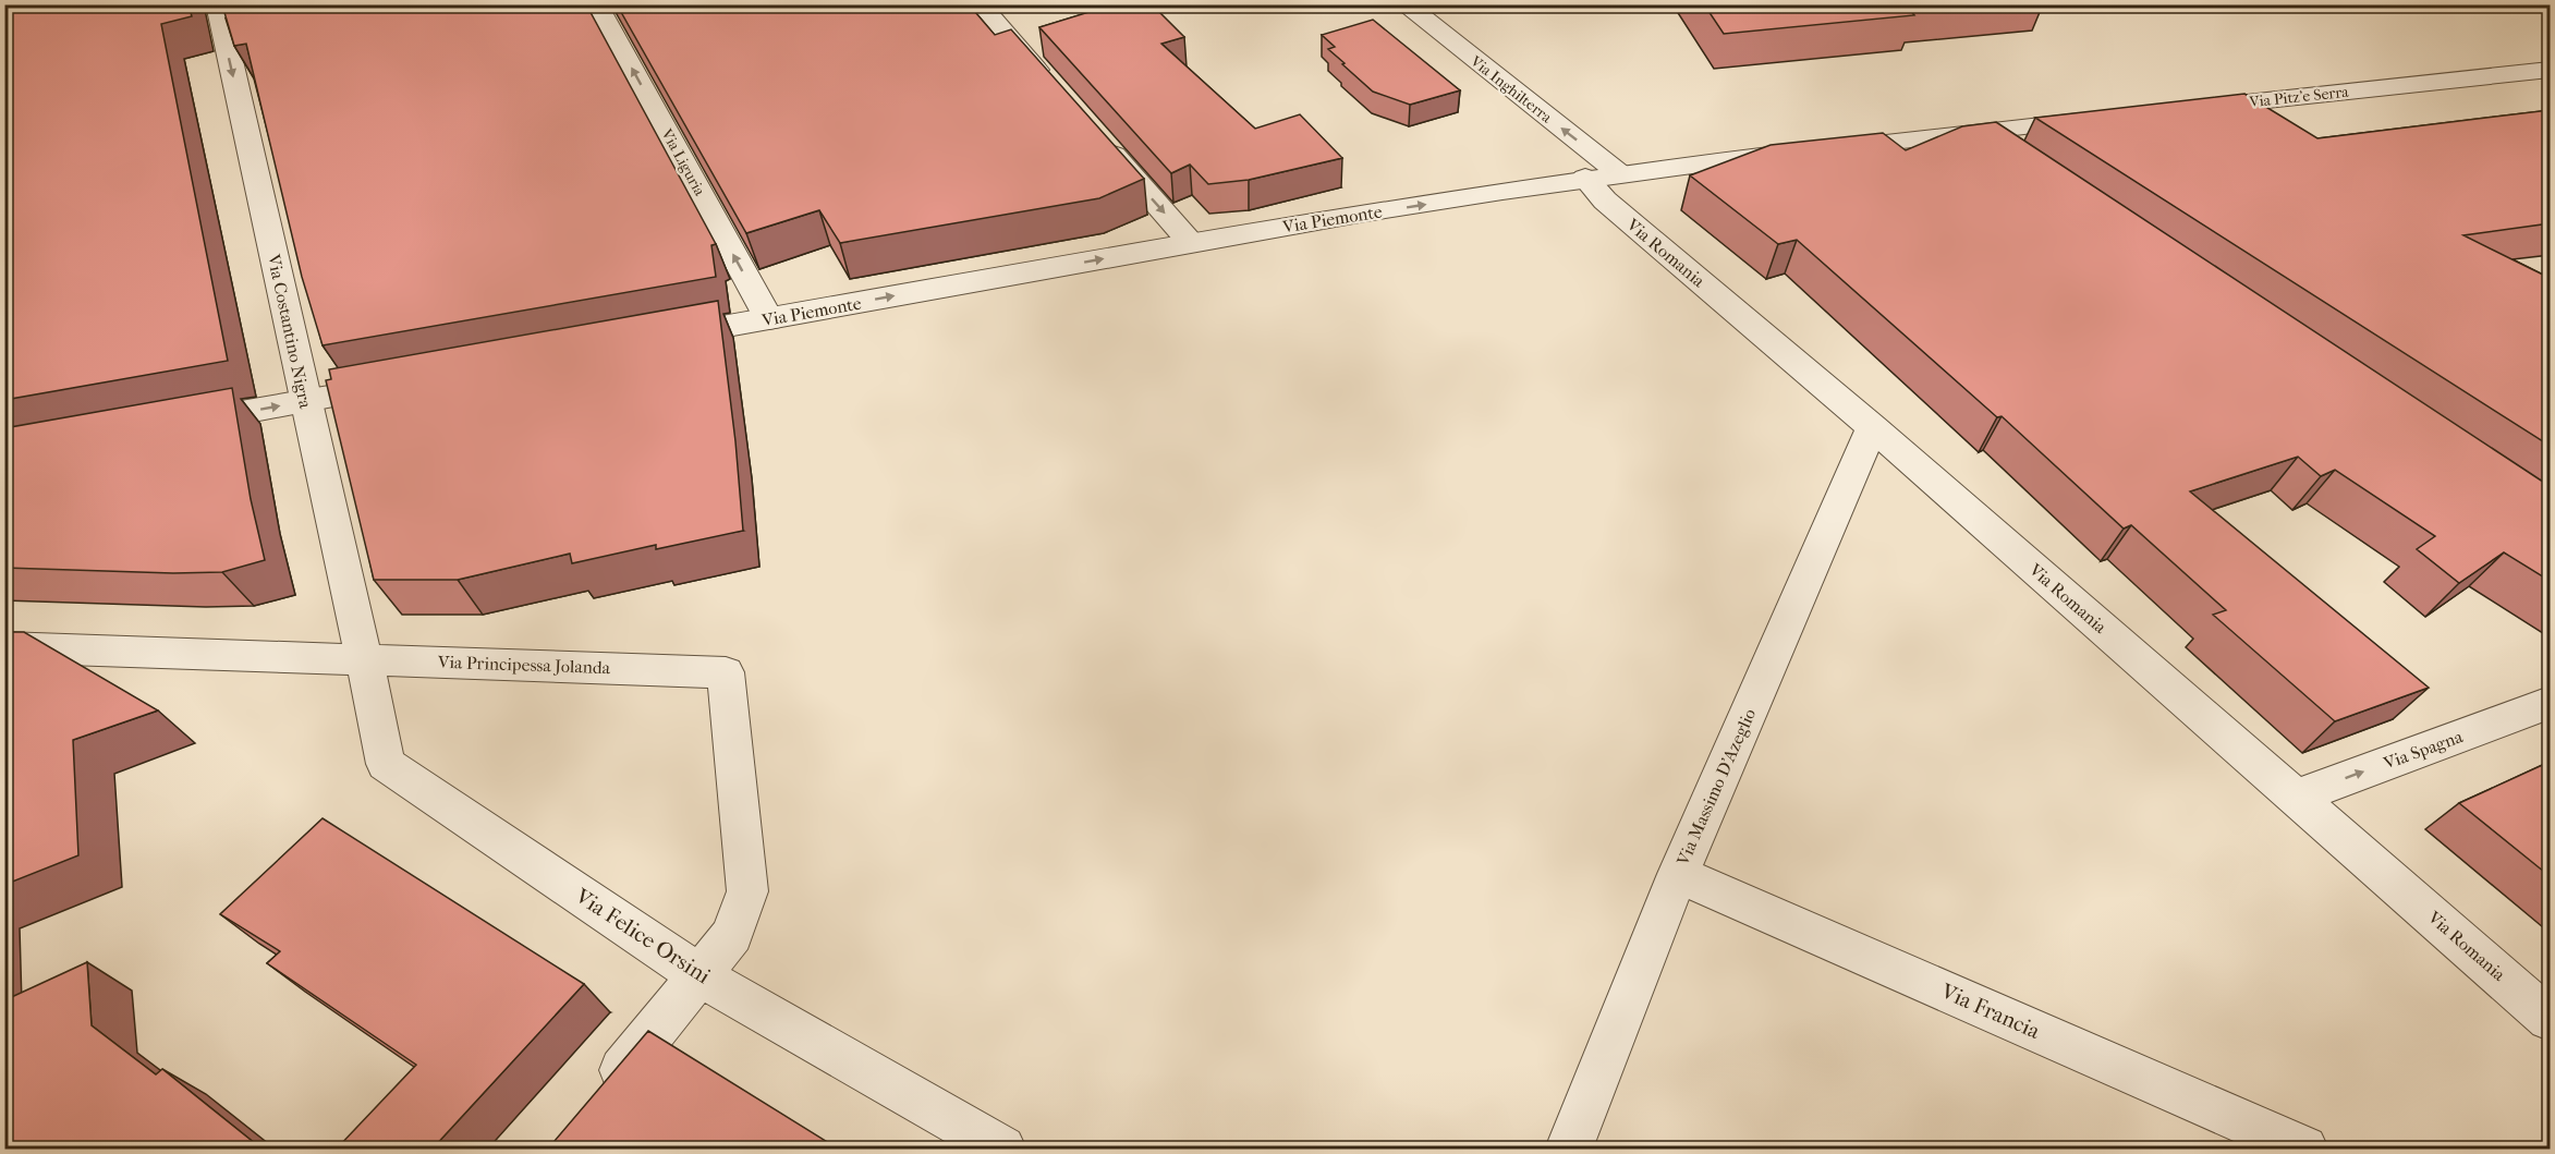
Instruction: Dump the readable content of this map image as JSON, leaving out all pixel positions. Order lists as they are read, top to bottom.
{
  "streets": {
    "street": [
      "Via Inghilterra",
      "Via Pitz'e Serra",
      "Via Liguria",
      "Via Piemonte",
      "Via Romania",
      "Via Costantino Nigra",
      "Via Principessa Jolanda",
      "Via Spagna",
      "Via Massimo D'Azeglio",
      "Via Felice Orsini",
      "Via Francia"
    ]
  },
  "crossings": [
    ["Via Inghilterra", "Via Piemonte"],
    ["Via Inghilterra", "Via Romania"],
    ["Via Liguria", "Via Piemonte"],
    ["Via Piemonte", "Via Romania"],
    ["Via Romania", "Via Spagna"],
    ["Via Romania", "Via Massimo D'Azeglio"],
    ["Via Costantino Nigra", "Via Principessa Jolanda"],
    ["Via Costantino Nigra", "Via Felice Orsini"],
    ["Via Principessa Jolanda", "Via Felice Orsini"],
    ["Via Massimo D'Azeglio", "Via Francia"]
  ],
  "one_way": [
    "Via Inghilterra",
    "Via Liguria",
    "Via Piemonte",
    "Via Costantino Nigra",
    "Via Spagna"
  ]
}
